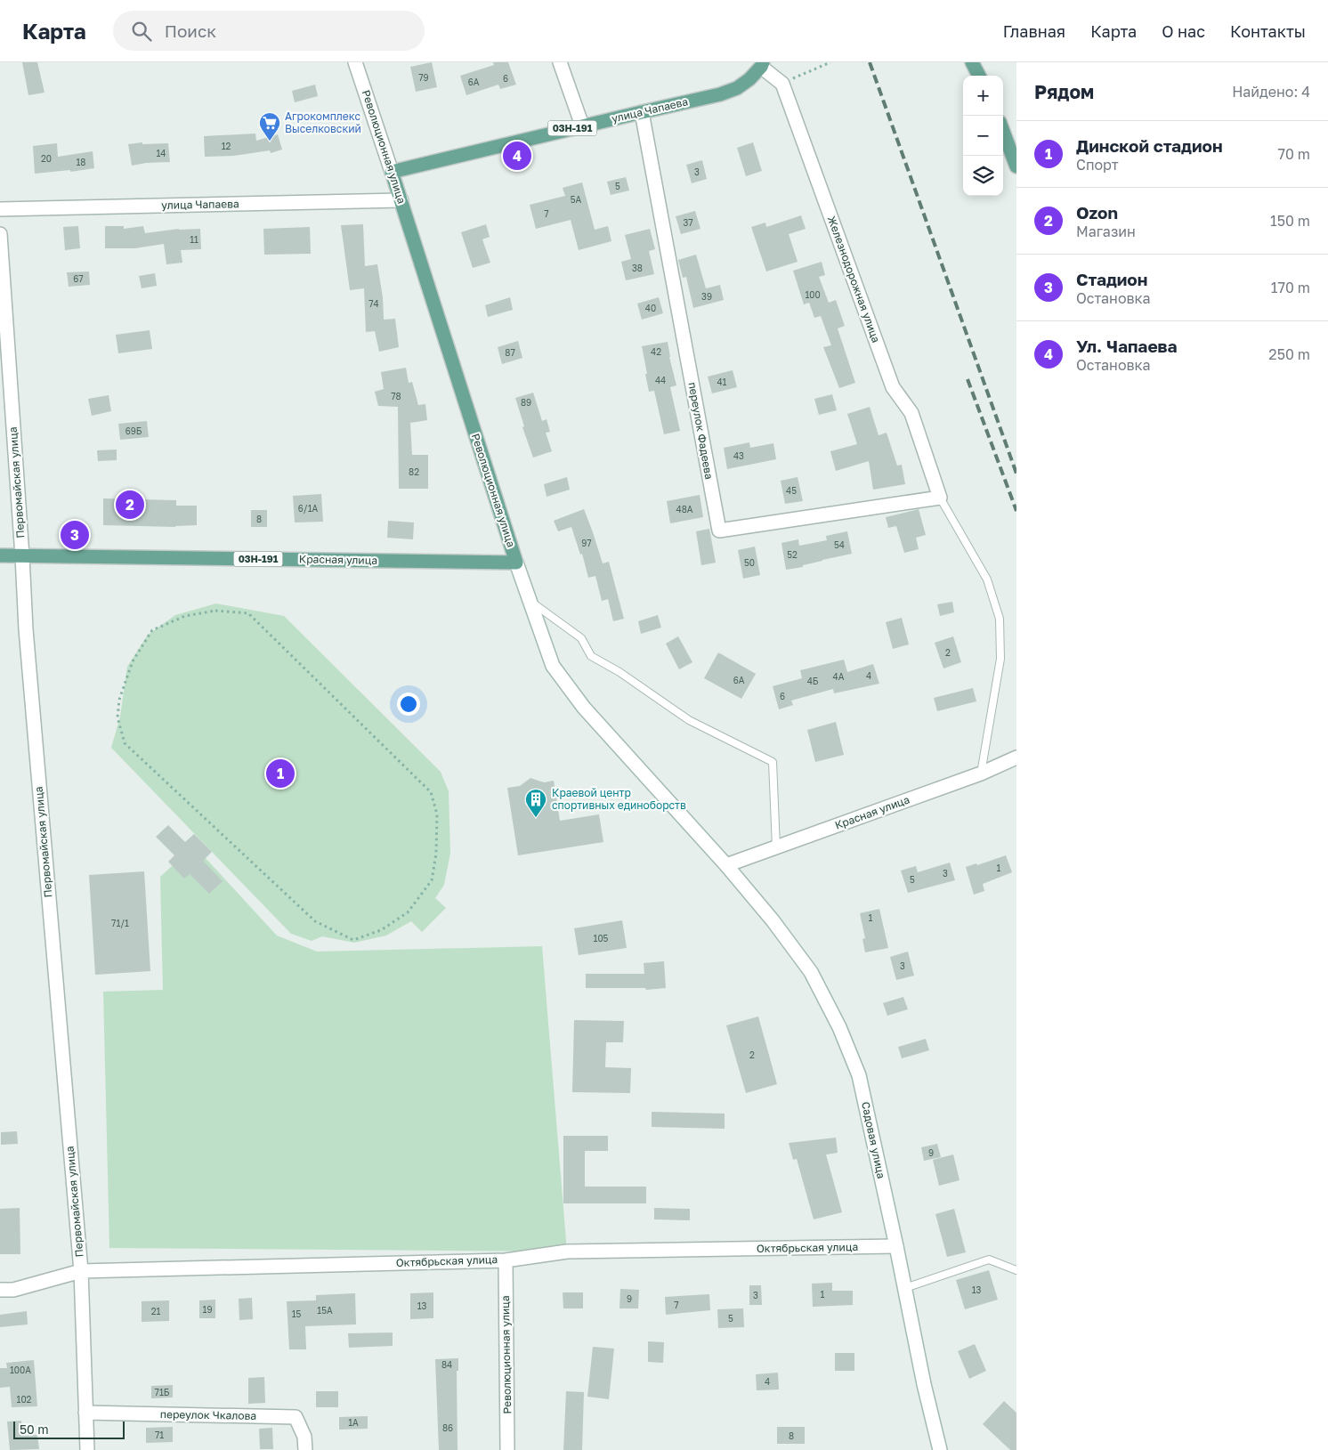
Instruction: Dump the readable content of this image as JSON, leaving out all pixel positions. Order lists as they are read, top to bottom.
{
  "streets": {
    "main road": [
      "улица Чапаева",
      "03Н-191",
      "Революционная улица",
      "Красная улица"
    ],
    "street": [
      "Железнодорожная улица",
      "переулок Фадеева",
      "Первомайская улица",
      "Садовая улица",
      "Октябрьская улица",
      "переулок Чкалова"
    ]
  },
  "crossings": [
    ["улица Чапаева", "Революционная улица"],
    ["улица Чапаева", "переулок Фадеева"],
    ["Революционная улица", "Красная улица"],
    ["Революционная улица", "Садовая улица"],
    ["Революционная улица", "Октябрьская улица"],
    ["Железнодорожная улица", "переулок Фадеева"],
    ["Первомайская улица", "Красная улица"],
    ["Первомайская улица", "Октябрьская улица"],
    ["Первомайская улица", "переулок Чкалова"],
    ["Красная улица", "Садовая улица"],
    ["Садовая улица", "Октябрьская улица"]
  ],
  "places": {
    "supermarket": ["Агрокомплекс Выселковский"],
    "building": ["Краевой центр спортивных единоборств"]
  },
  "house_numbers": [
    "79",
    "6",
    "6А",
    "12",
    "14",
    "20",
    "18",
    "3",
    "5",
    "5А",
    "7",
    "37",
    "11",
    "38",
    "67",
    "100",
    "39",
    "74",
    "40",
    "42",
    "87",
    "44",
    "41",
    "78",
    "89",
    "69Б",
    "43",
    "82",
    "45",
    "6/1А",
    "48А",
    "8",
    "97",
    "54",
    "52",
    "50",
    "2",
    "4",
    "4А",
    "6А",
    "4Б",
    "6",
    "1",
    "3",
    "5",
    "1",
    "71/1",
    "105",
    "3",
    "2",
    "9",
    "13",
    "1",
    "3",
    "9",
    "7",
    "13",
    "19",
    "15А",
    "21",
    "15",
    "5",
    "84",
    "100А",
    "4",
    "71Б",
    "102",
    "1А",
    "86",
    "71",
    "8"
  ],
  "scale_bar": "50 m",
  "page": {
    "header": "Карта",
    "search": "Поиск",
    "nav": [
      "Главная",
      "Карта",
      "О нас",
      "Контакты"
    ],
    "heading": ["Рядом", "Найдено: 4"],
    "map_buttons": ["+", "−"],
    "list": [
      {
        "mark": "1",
        "name": "Динской стадион",
        "note": "Спорт",
        "value": "70 m"
      },
      {
        "mark": "2",
        "name": "Ozon",
        "note": "Магазин",
        "value": "150 m"
      },
      {
        "mark": "3",
        "name": "Стадион",
        "note": "Остановка",
        "value": "170 m"
      },
      {
        "mark": "4",
        "name": "Ул. Чапаева",
        "note": "Остановка",
        "value": "250 m"
      }
    ],
    "pins": [
      "4",
      "2",
      "3",
      "1"
    ],
    "scale": "50 m"
  }
}
